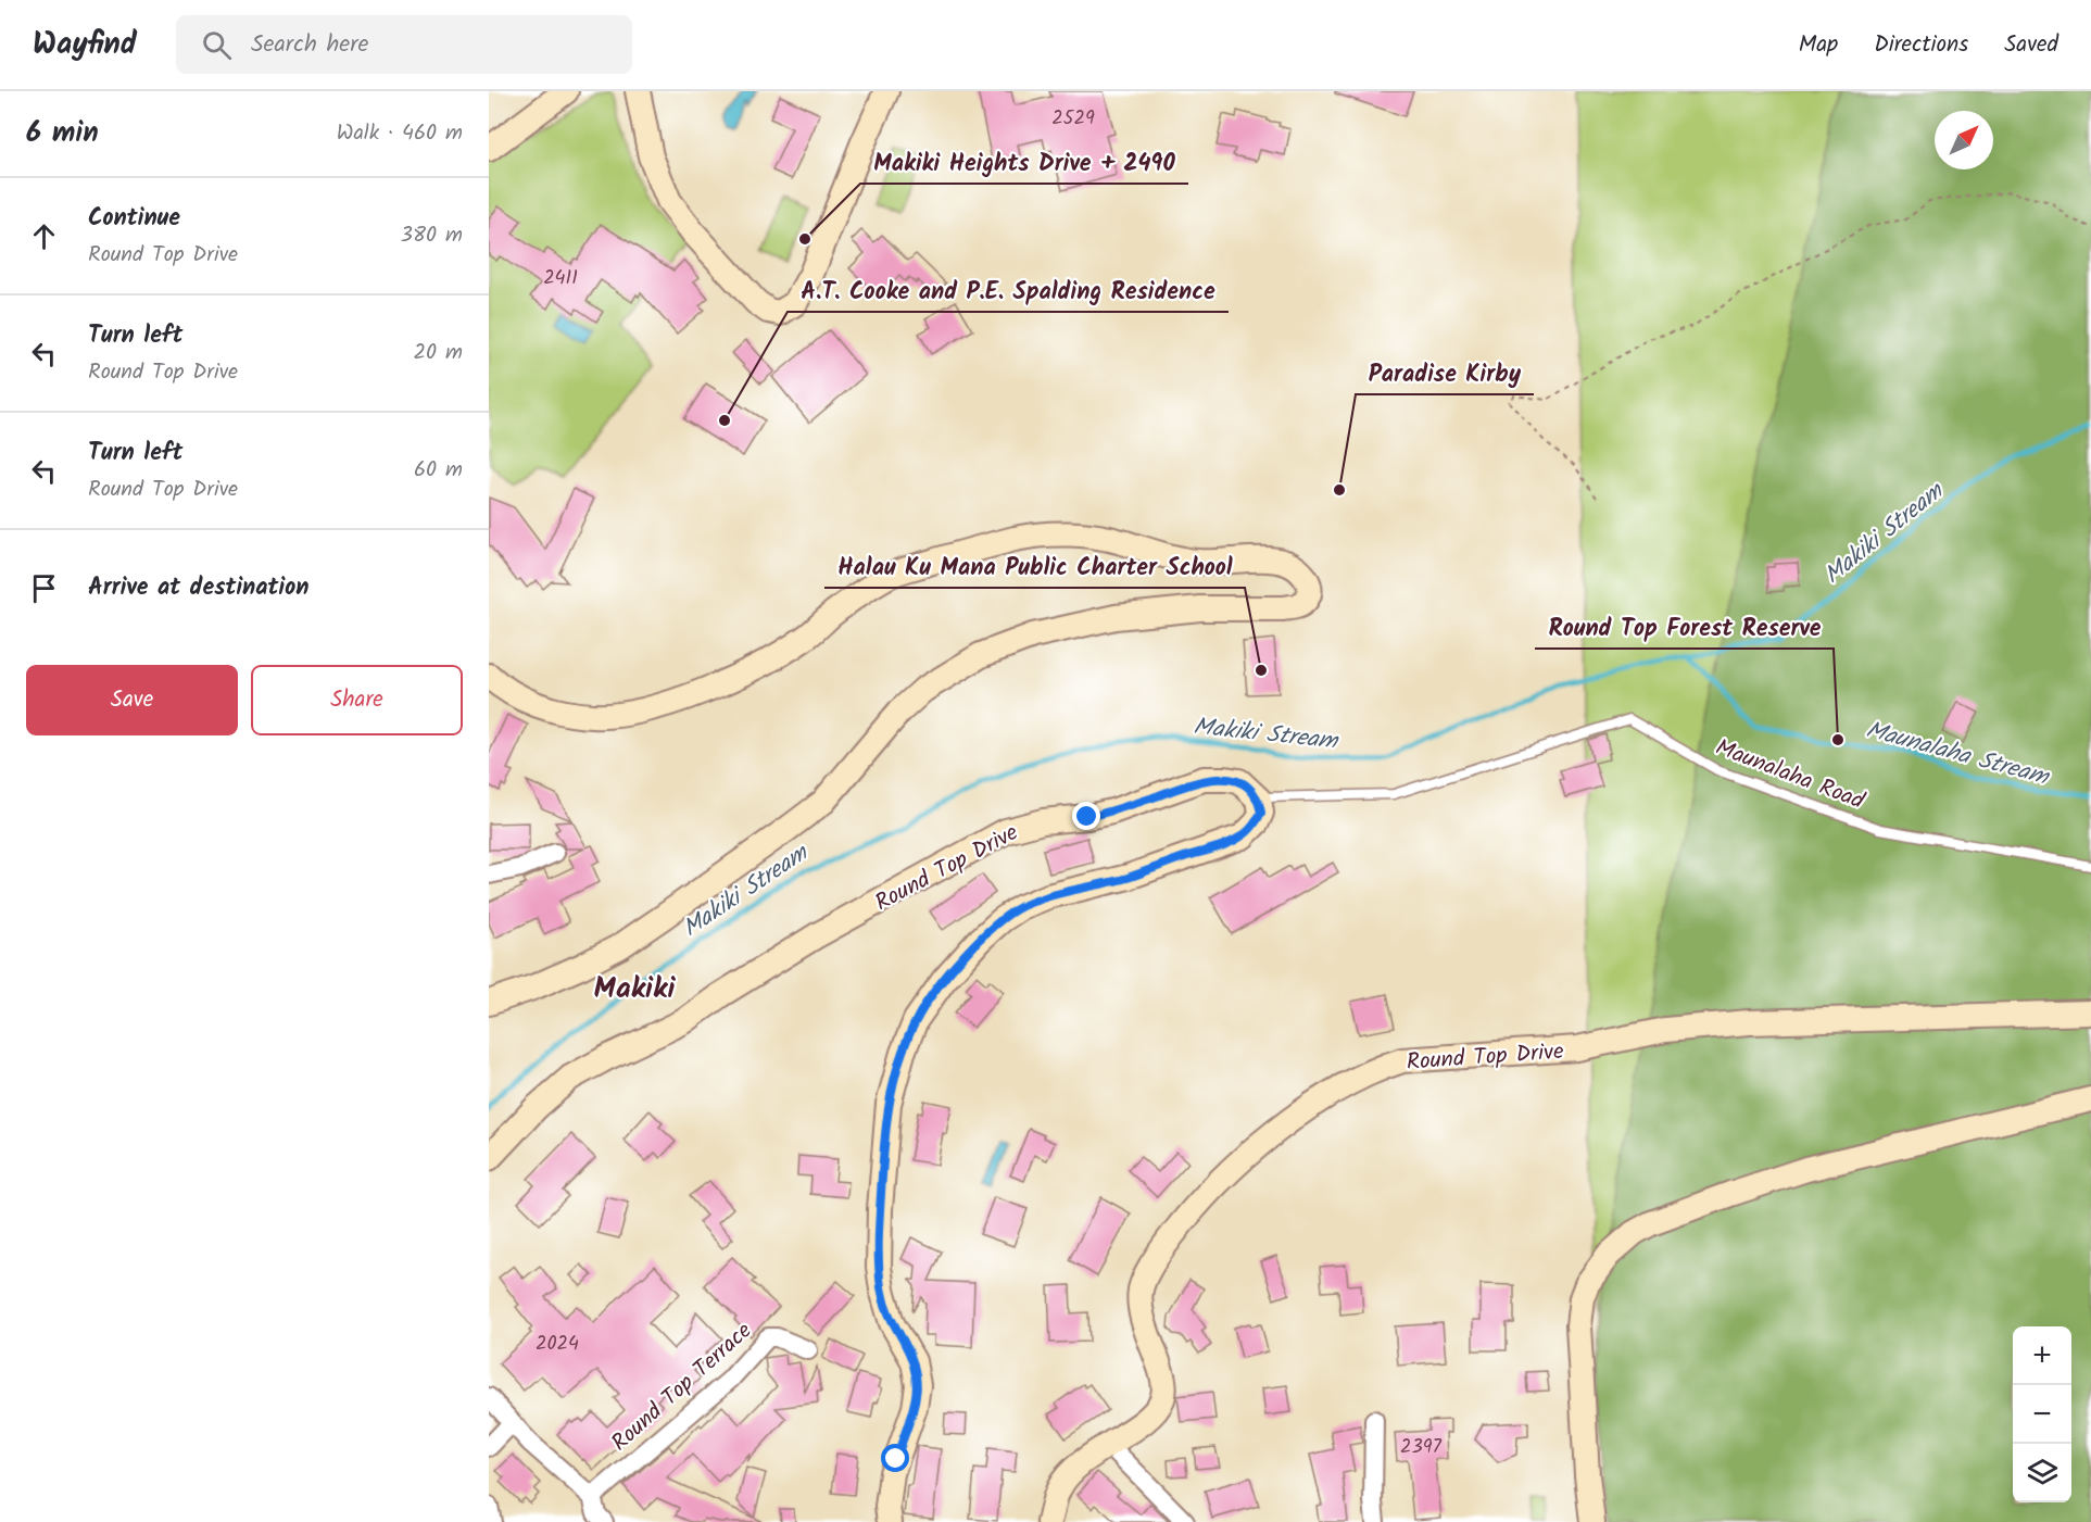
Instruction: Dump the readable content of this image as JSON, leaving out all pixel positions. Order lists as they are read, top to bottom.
{
  "streets": {
    "street": ["Round Top Drive", "Round Top Terrace"],
    "lane": ["Maunalaha Road"]
  },
  "crossings": [
    ["Maunalaha Road", "Round Top Drive"]
  ],
  "districts": ["Makiki"],
  "water": ["Makiki Stream", "Maunalaha Stream"],
  "places": [
    "Makiki Heights Drive + 2490",
    "A.T. Cooke and P.E. Spalding Residence",
    "Paradise Kirby",
    "Halau Ku Mana Public Charter School",
    "Round Top Forest Reserve"
  ],
  "house_numbers": [
    "2529",
    "2411",
    "2024",
    "2397"
  ],
  "north": "top right",
  "page": {
    "header": "Wayfind",
    "search": "Search here",
    "nav": ["Map", "Directions", "Saved"],
    "heading": ["6 min", "Walk · 460 m"],
    "list": [
      ["Continue", "Round Top Drive", "380 m"],
      ["Turn left", "Round Top Drive", "20 m"],
      ["Turn left", "Round Top Drive", "60 m"],
      "Arrive at destination"
    ],
    "buttons": ["Save", "Share"],
    "map_buttons": ["+", "−"]
  }
}
